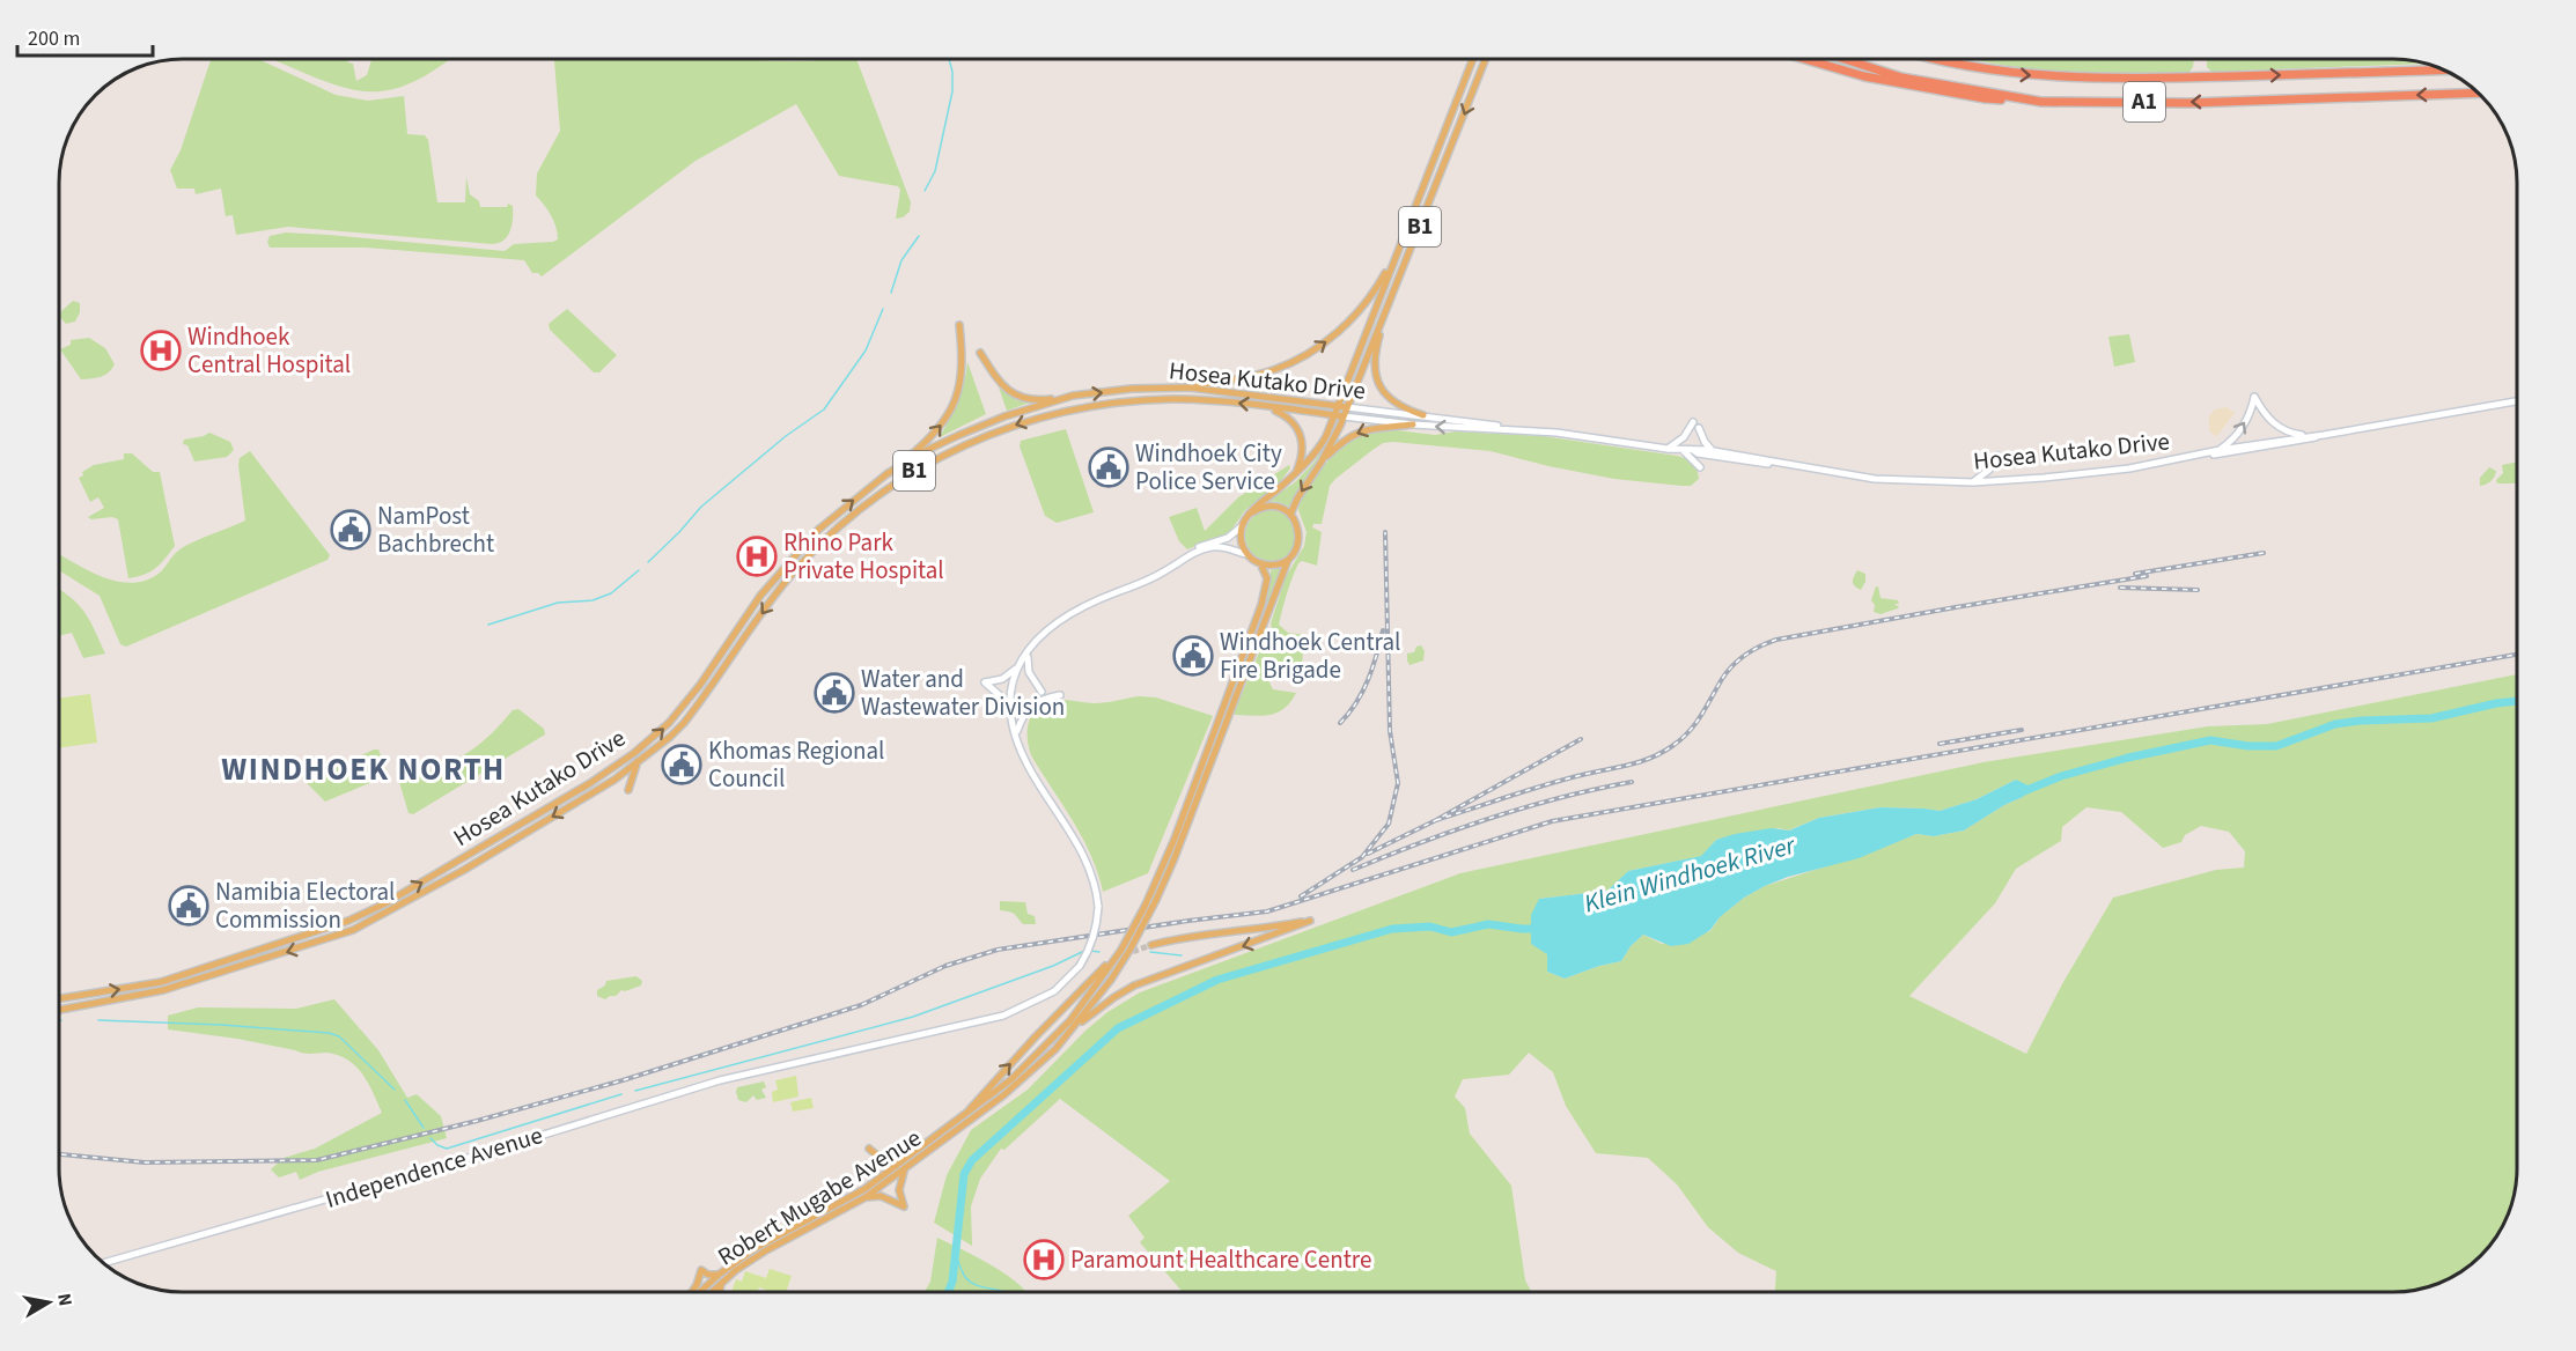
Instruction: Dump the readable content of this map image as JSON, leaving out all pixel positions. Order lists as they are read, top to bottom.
{
  "streets": {
    "highway": ["A1"],
    "main road": [
      "B1",
      "Hosea Kutako Drive",
      "Independence Avenue",
      "Robert Mugabe Avenue"
    ]
  },
  "crossings": [
    ["B1", "Hosea Kutako Drive"],
    ["B1", "Independence Avenue"],
    ["Hosea Kutako Drive", "Independence Avenue"],
    ["Independence Avenue", "Robert Mugabe Avenue"]
  ],
  "districts": ["WINDHOEK NORTH"],
  "water": ["Klein Windhoek River"],
  "places": {
    "hospital": ["Windhoek Central Hospital", "Rhino Park Private Hospital", "Paramount Healthcare Centre"],
    "public building": [
      "Windhoek City Police Service",
      "NamPost Bachbrecht",
      "Windhoek Central Fire Brigade",
      "Water and Wastewater Division",
      "Khomas Regional Council",
      "Namibia Electoral Commission"
    ]
  },
  "scale_bar": "200 m",
  "north": "right"
}
